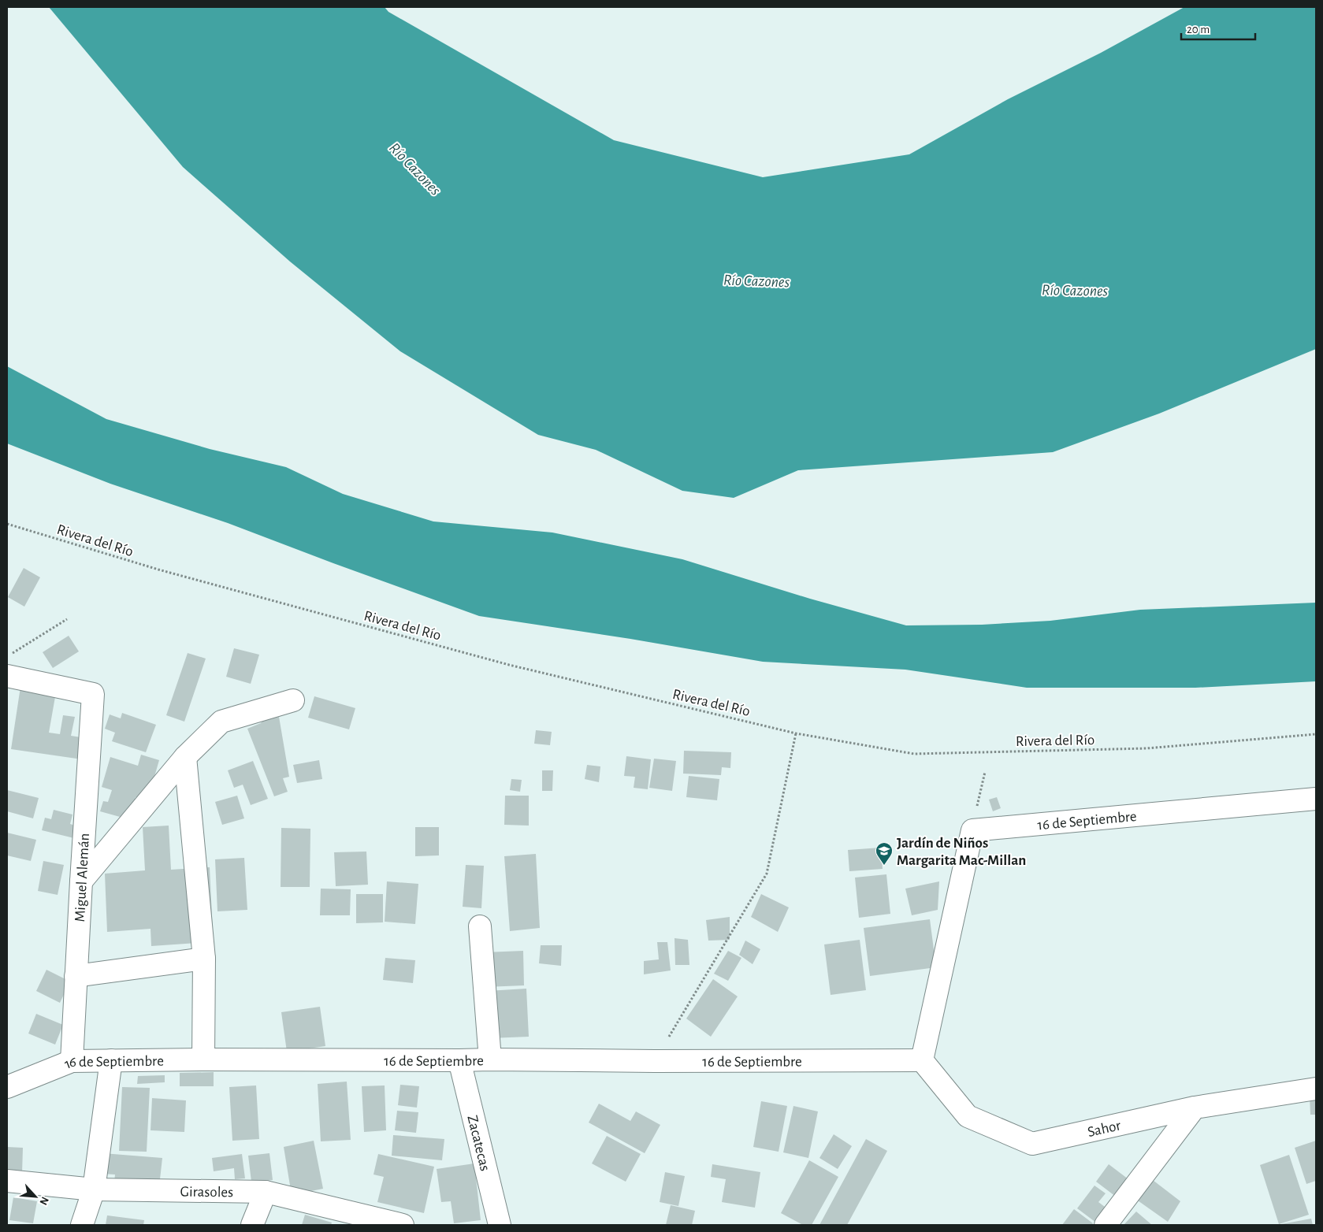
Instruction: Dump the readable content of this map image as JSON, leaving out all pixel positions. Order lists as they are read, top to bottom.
{
  "streets": {
    "street": [
      "16 de Septiembre",
      "Miguel Alemán",
      "Sahor",
      "Zacatecas",
      "Girasoles"
    ],
    "path": ["Rivera del Río"]
  },
  "crossings": [
    ["16 de Septiembre", "Miguel Alemán"],
    ["16 de Septiembre", "Sahor"],
    ["16 de Septiembre", "Zacatecas"]
  ],
  "water": ["Río Cazones"],
  "places": {
    "school or university": ["Jardín de Niños Margarita Mac-Millan"]
  },
  "scale_bar": "20 m",
  "north": "bottom right"
}
